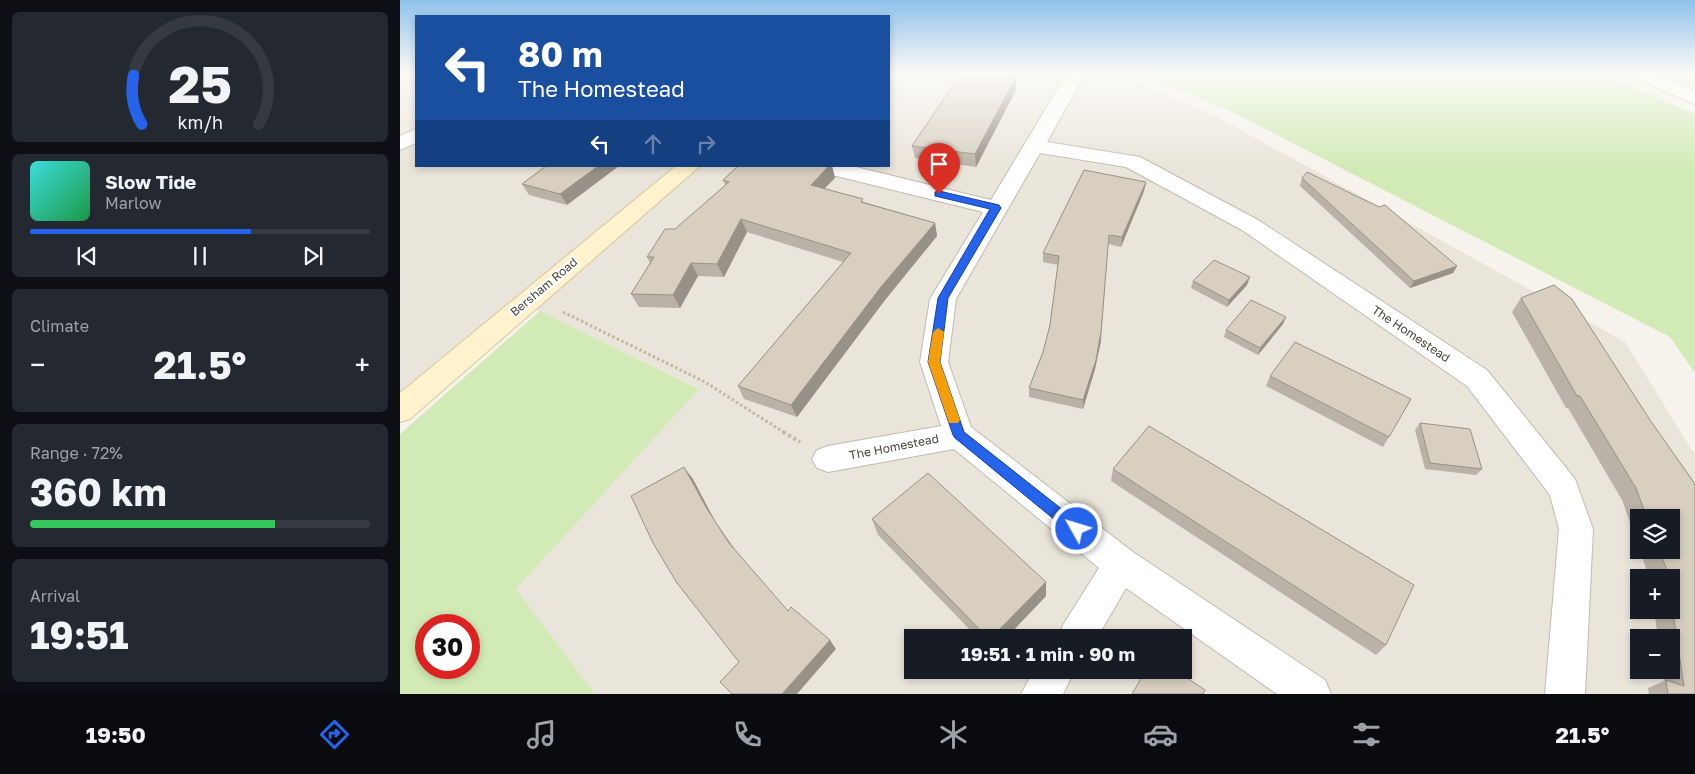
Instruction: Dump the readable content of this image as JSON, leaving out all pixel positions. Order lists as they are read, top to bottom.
{
  "streets": {
    "main road": ["Bersham Road"],
    "street": ["The Homestead"]
  },
  "page": {
    "turn": ["80 m", "The Homestead"],
    "song": ["Slow Tide", "Marlow"],
    "tile": [
      "Climate",
      ["Range · 72%", "360 km"],
      ["Arrival", "19:51"]
    ],
    "heat": ["−", "21.5°", "+"],
    "map_buttons": ["+", "−"],
    "limit": "30",
    "trip": "19:51 · 1 min · 90 m",
    "tabs": ["19:50", "21.5°"],
    "gauge": ["25", "km/h"]
  }
}
